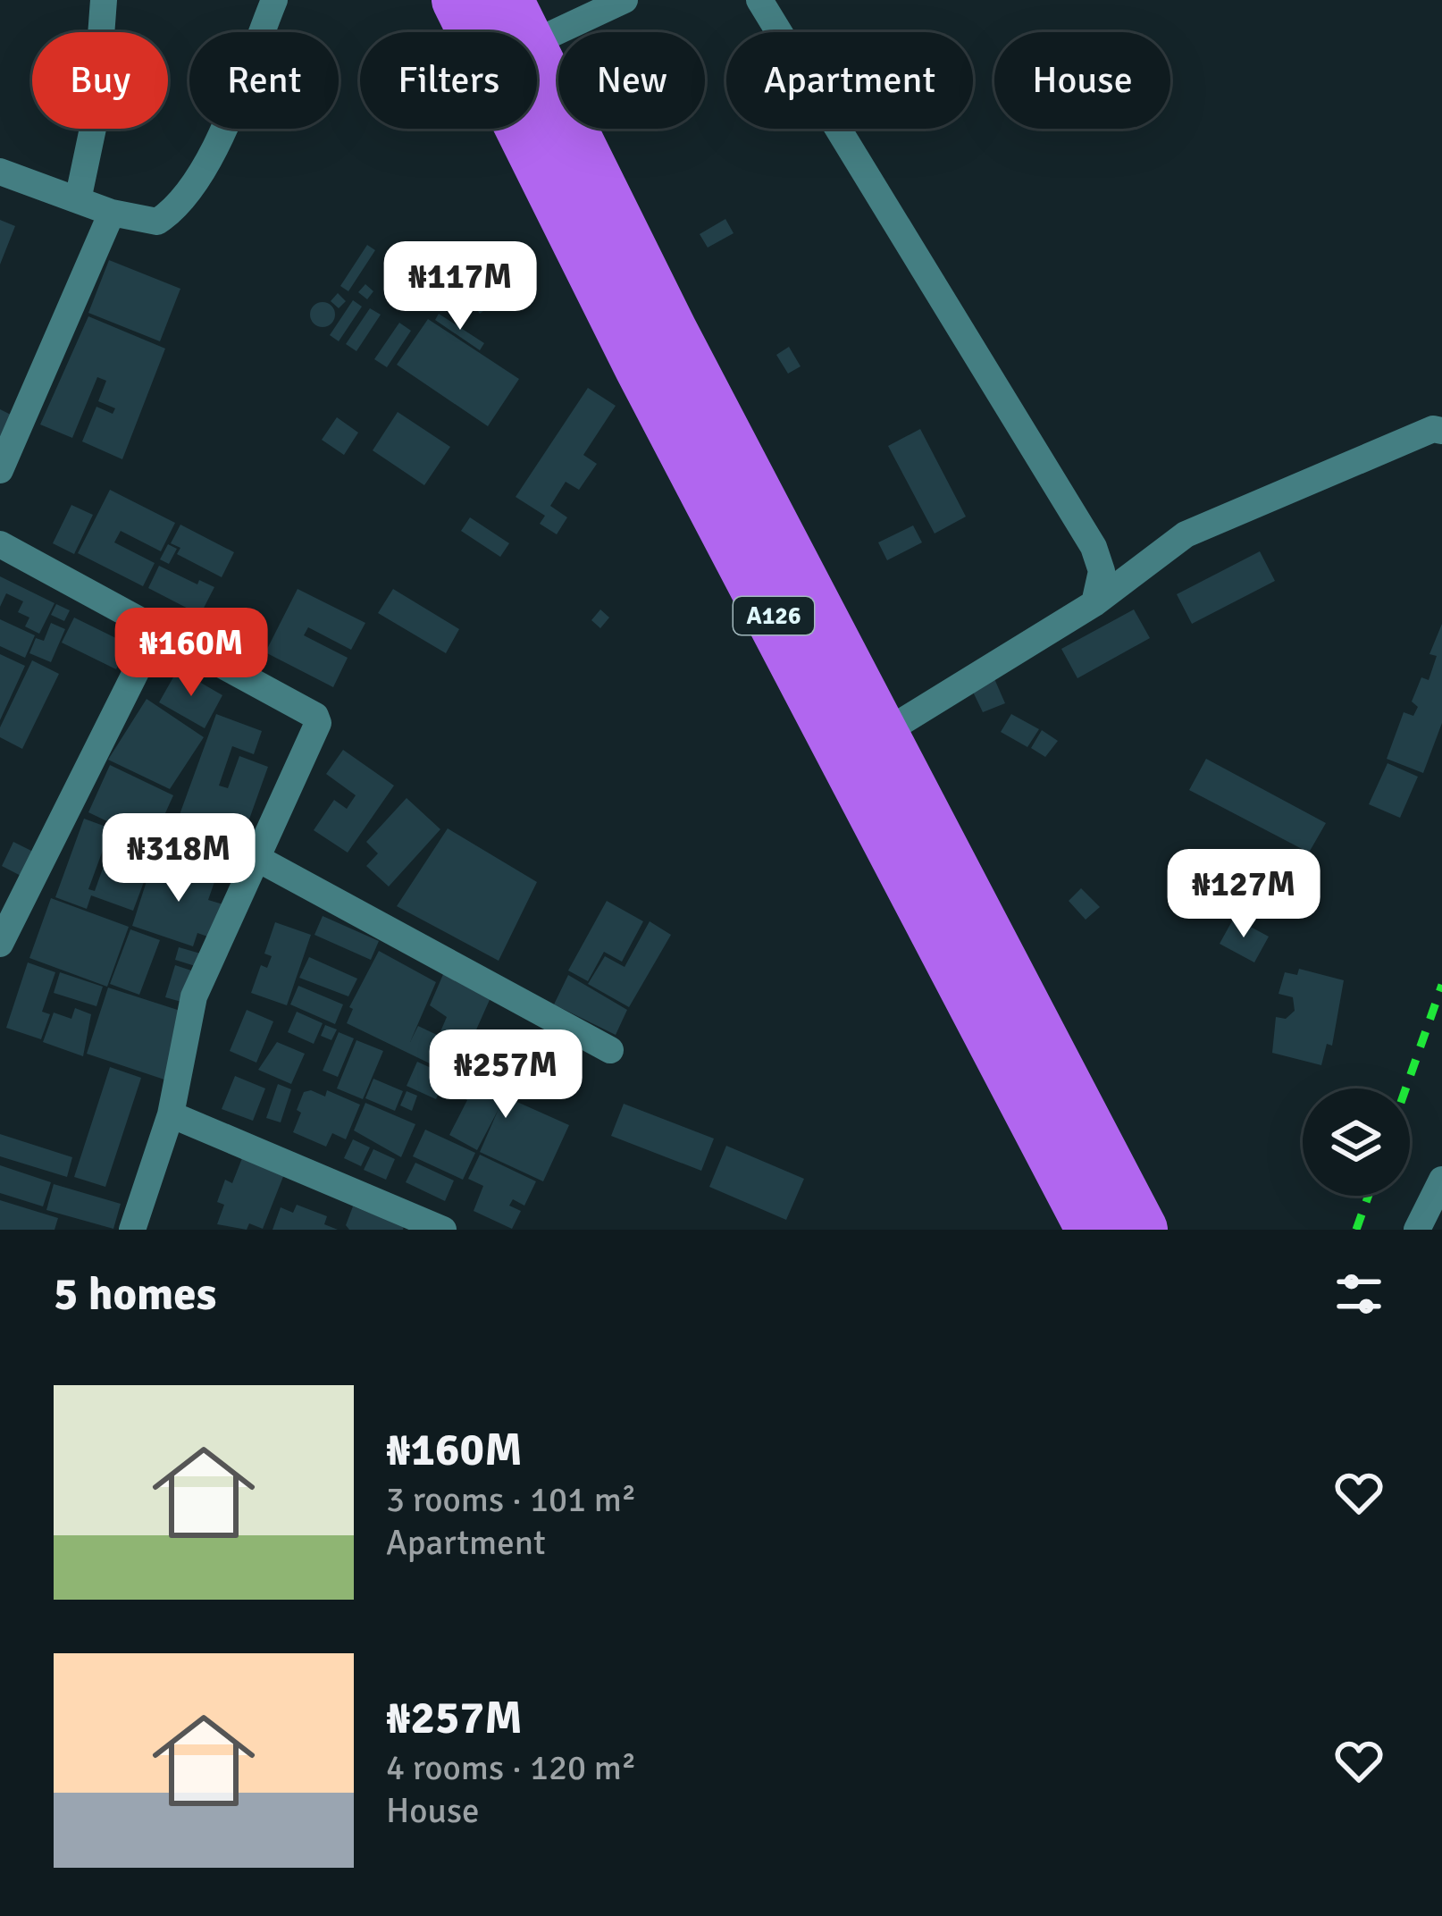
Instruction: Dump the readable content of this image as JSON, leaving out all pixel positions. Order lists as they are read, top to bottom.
{
  "streets": {
    "highway": ["A126"]
  },
  "page": {
    "chip": [
      "Buy",
      "Rent",
      "Filters",
      "New",
      "Apartment",
      "House"
    ],
    "price": [
      "₦117M",
      "₦160M",
      "₦318M",
      "₦127M",
      "₦257M"
    ],
    "heading": "5 homes",
    "list": [
      {
        "name": "₦160M",
        "note": "3 rooms · 101 m² · Apartment"
      },
      {
        "name": "₦257M",
        "note": "4 rooms · 120 m² · House"
      }
    ]
  }
}
